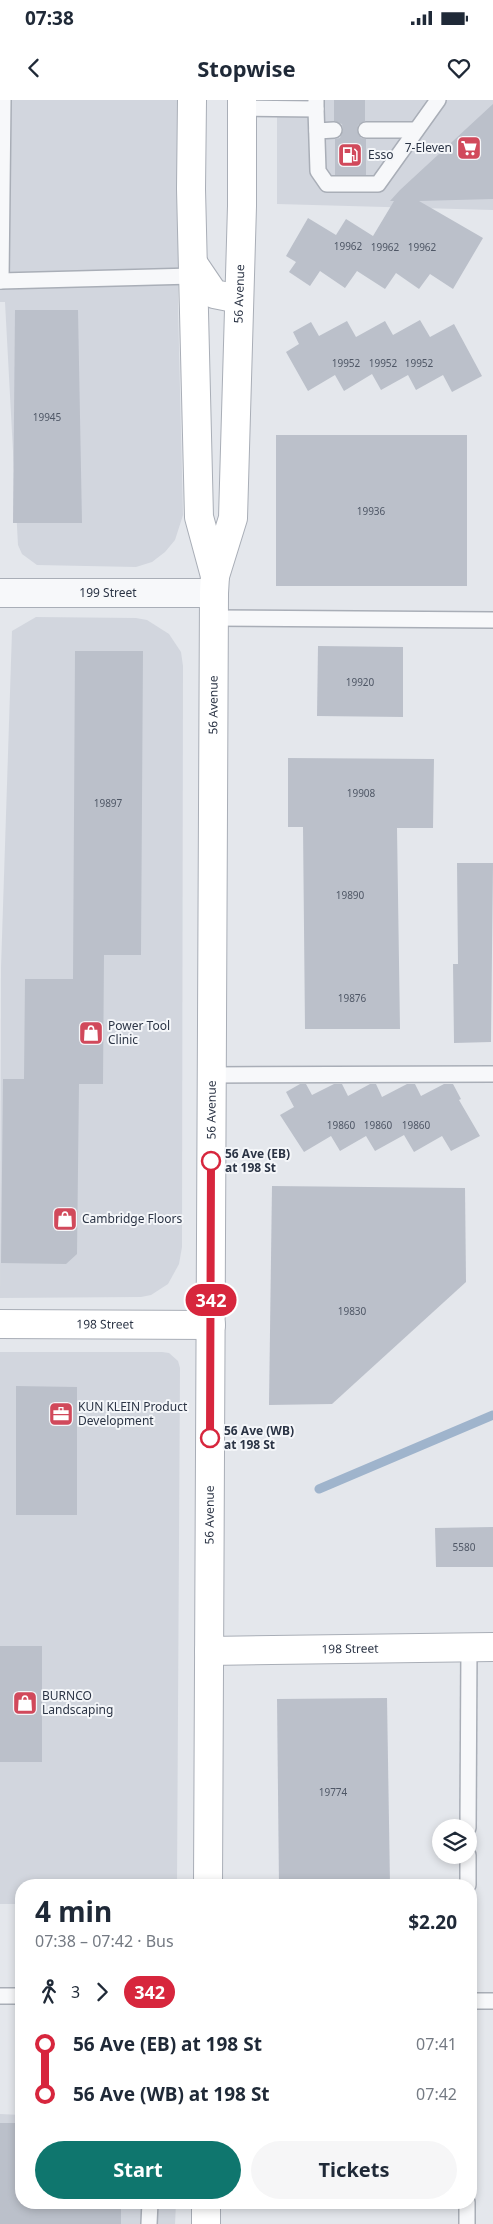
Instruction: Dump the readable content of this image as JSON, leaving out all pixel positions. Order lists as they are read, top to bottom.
{
  "streets": {
    "main road": ["56 Avenue", "198 Street"],
    "street": ["199 Street"]
  },
  "crossings": [
    ["56 Avenue", "199 Street"],
    ["56 Avenue", "198 Street"]
  ],
  "places": {
    "supermarket": ["7-Eleven"],
    "fuel station": ["Esso"],
    "shop": ["Power Tool Clinic", "Cambridge Floors", "BURNCO Landscaping"],
    "other": ["56 Ave (EB) at 198 St", "56 Ave (WB) at 198 St"],
    "office": ["KUN KLEIN Product Development"]
  },
  "lines": ["bus line 342"],
  "house_numbers": [
    "19962",
    "19962",
    "19962",
    "19952",
    "19952",
    "19952",
    "19945",
    "19936",
    "19920",
    "19908",
    "19897",
    "19890",
    "19876",
    "19860",
    "19860",
    "19860",
    "19830",
    "5580",
    "19774"
  ],
  "page": {
    "status": "07:38",
    "header": "Stopwise",
    "on_map": "342",
    "heading": ["4 min", "07:38 – 07:42 · Bus", "$2.20"],
    "legs": ["3", "342"],
    "list": [
      {
        "name": "56 Ave (EB) at 198 St",
        "value": "07:41"
      },
      {
        "name": "56 Ave (WB) at 198 St",
        "value": "07:42"
      }
    ],
    "buttons": ["Start", "Tickets"]
  }
}
